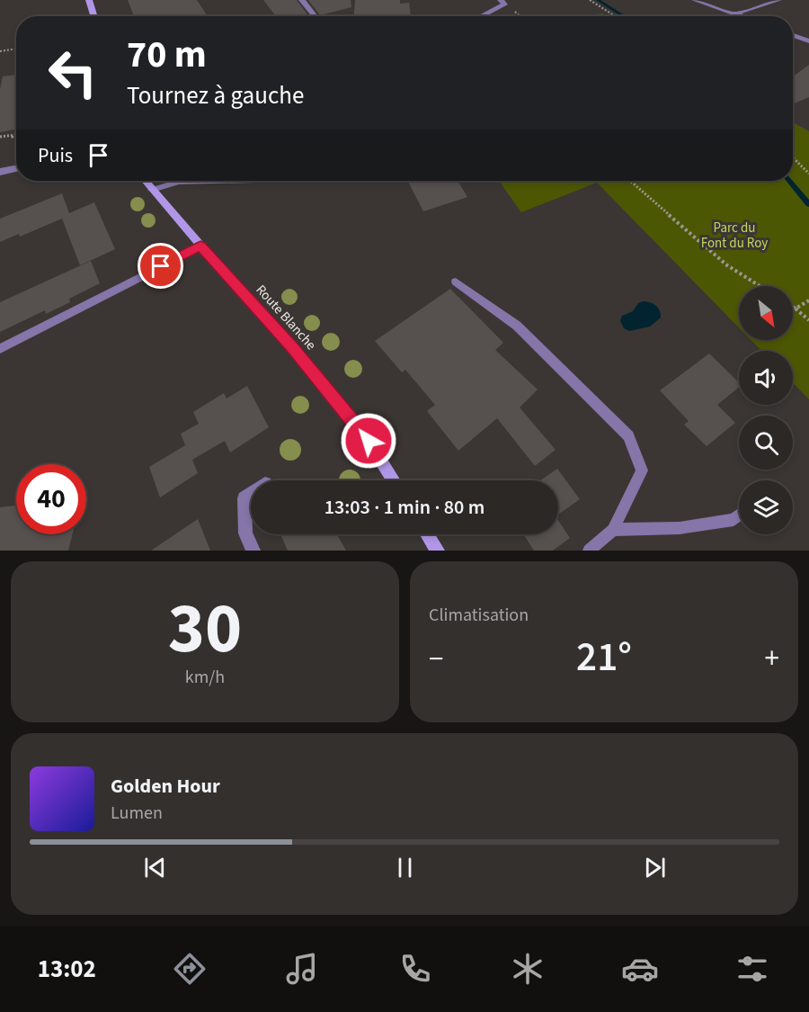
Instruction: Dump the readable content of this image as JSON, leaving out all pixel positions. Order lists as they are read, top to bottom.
{
  "streets": {
    "street": ["Route Blanche"]
  },
  "parks": ["Parc du Font du Roy"],
  "north": "bottom right",
  "page": {
    "turn": ["70 m", "Tournez à gauche"],
    "then": "Puis",
    "limit": "40",
    "trip": "13:03 · 1 min · 80 m",
    "tile": [
      ["30", "km/h"],
      "Climatisation"
    ],
    "heat": ["−", "21°", "+"],
    "song": ["Golden Hour", "Lumen"],
    "tabs": "13:02"
  }
}
